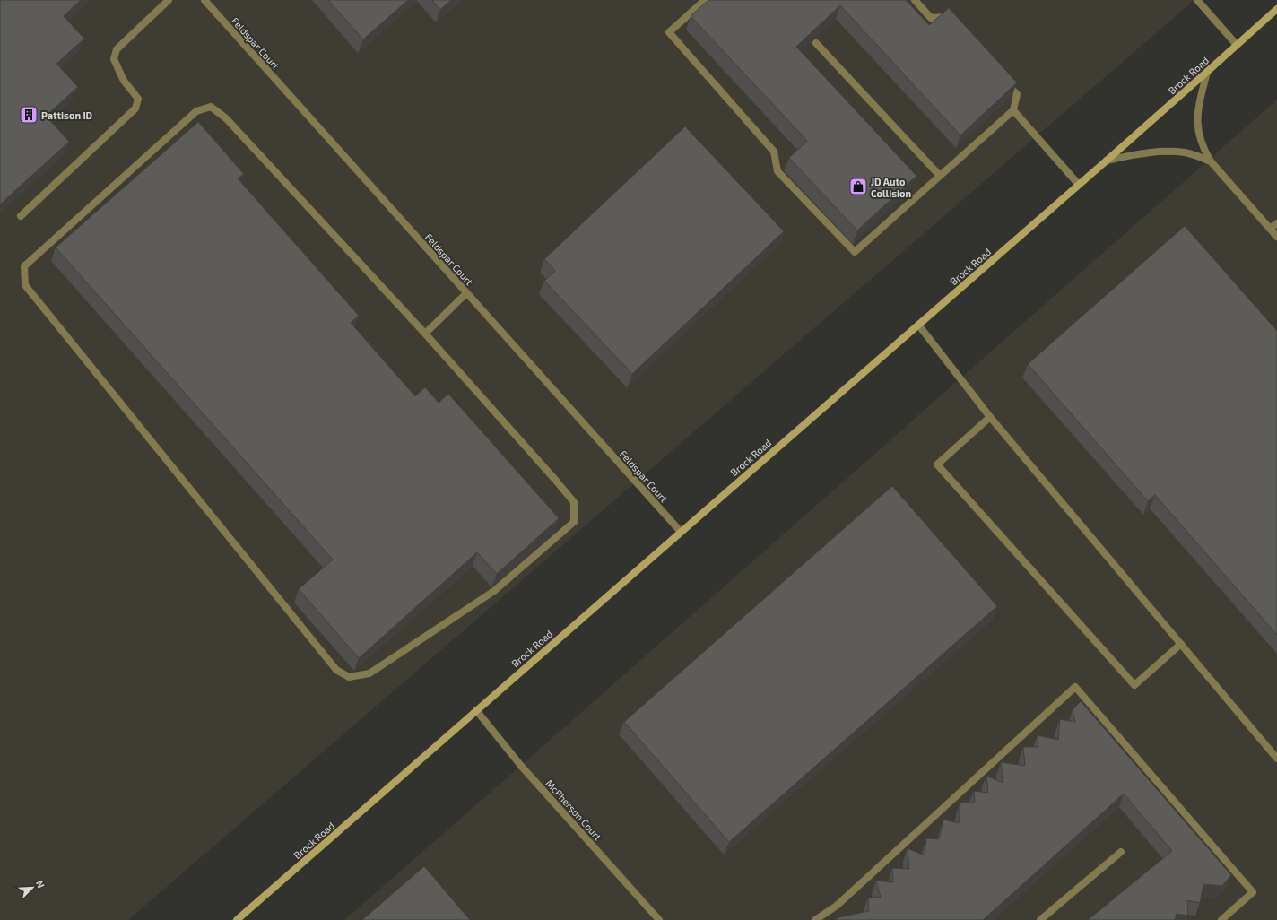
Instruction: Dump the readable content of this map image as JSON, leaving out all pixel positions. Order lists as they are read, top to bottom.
{
  "streets": {
    "main road": ["Brock Road"],
    "street": ["Feldspar Court", "McPherson Court"]
  },
  "crossings": [
    ["Feldspar Court", "Brock Road"],
    ["Brock Road", "McPherson Court"]
  ],
  "places": {
    "building": ["Pattison ID"],
    "shop": ["JD Auto Collision"]
  },
  "north": "top right"
}
